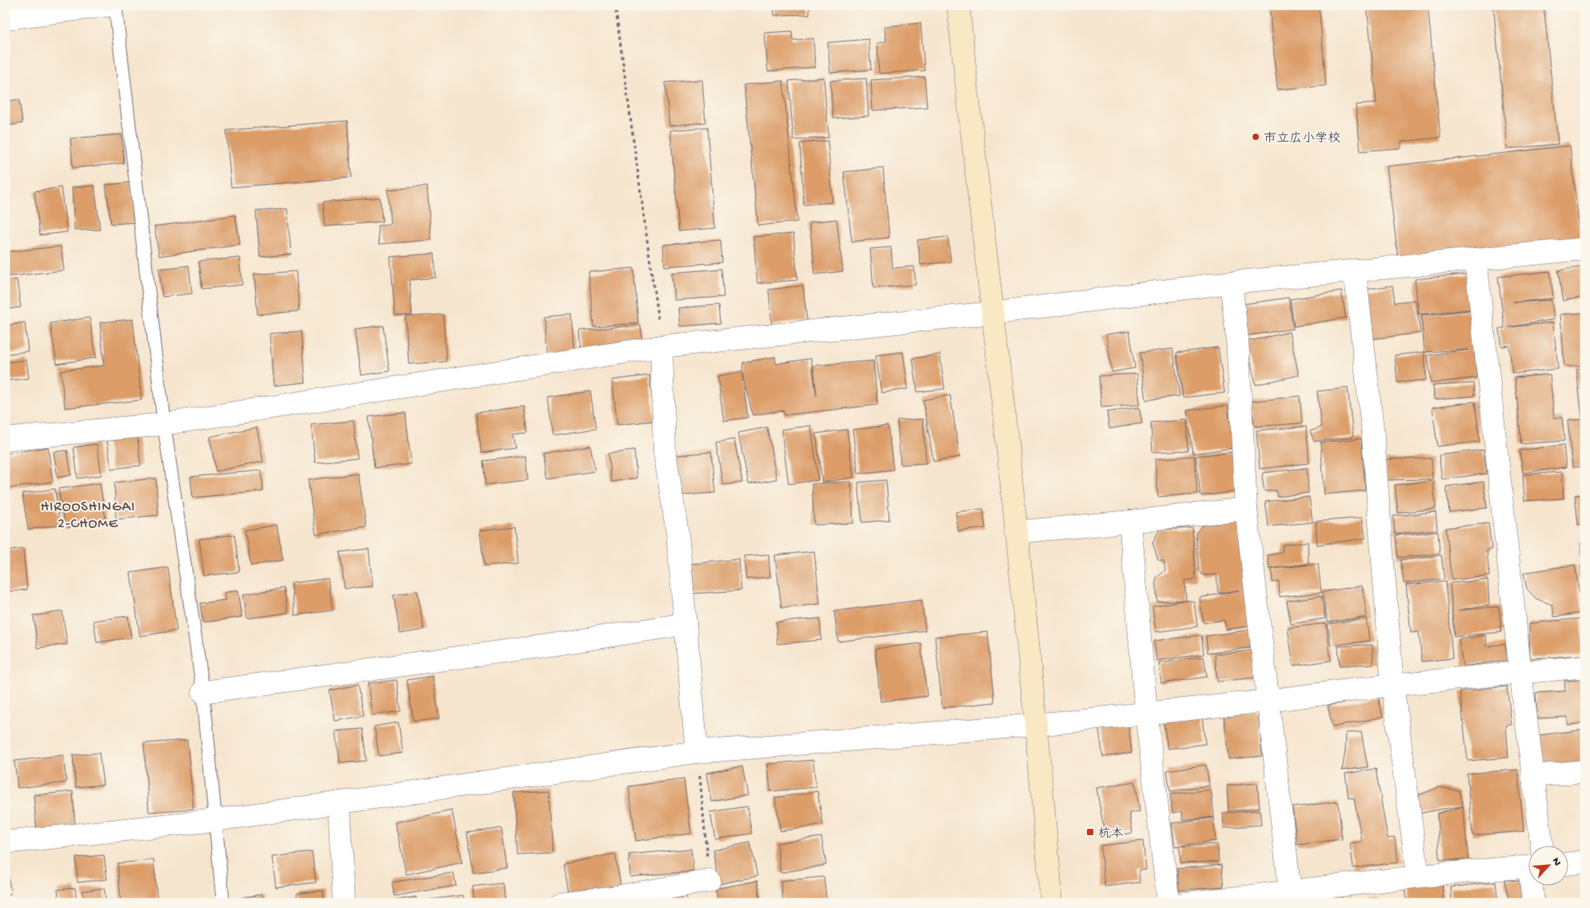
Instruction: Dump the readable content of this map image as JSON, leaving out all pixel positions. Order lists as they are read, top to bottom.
{
  "districts": ["HIROOSHINGAI 2-CHOME"],
  "places": {
    "other": ["市立広小学校"],
    "transit": ["杭本"]
  },
  "north": "top right"
}
